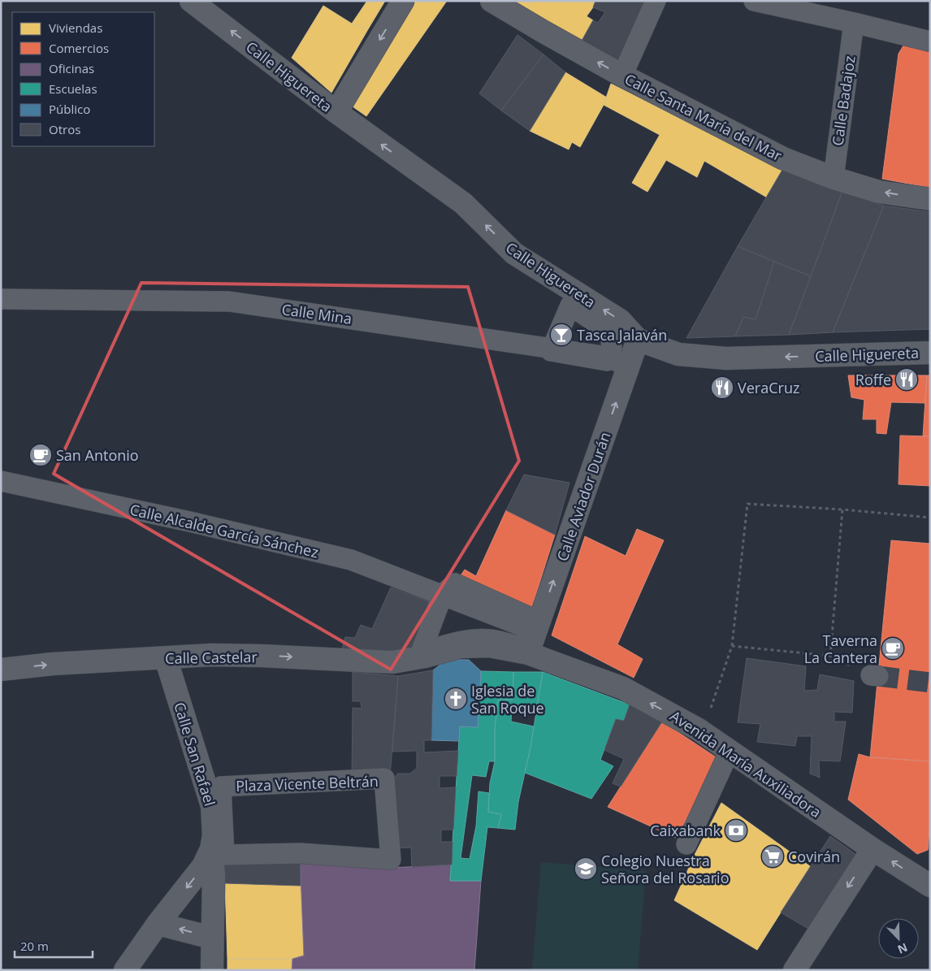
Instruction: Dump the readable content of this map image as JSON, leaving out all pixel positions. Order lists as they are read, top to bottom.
{
  "streets": {
    "street": [
      "Calle Higuereta",
      "Calle Badajoz",
      "Calle Santa María del Mar",
      "Calle Mina",
      "Calle Aviador Durán",
      "Calle Alcalde García Sánchez",
      "Calle Castelar",
      "Calle San Rafael",
      "Avenida María Auxiliadora",
      "Plaza Vicente Beltrán"
    ]
  },
  "crossings": [
    ["Calle Higuereta", "Calle Aviador Durán"],
    ["Calle Badajoz", "Calle Santa María del Mar"],
    ["Calle Mina", "Calle Aviador Durán"],
    ["Calle Aviador Durán", "Avenida María Auxiliadora"],
    ["Calle Castelar", "Calle San Rafael"],
    ["Calle Castelar", "Avenida María Auxiliadora"],
    ["Calle San Rafael", "Plaza Vicente Beltrán"]
  ],
  "one_way": [
    "Calle Higuereta",
    "Calle Santa María del Mar",
    "Calle Aviador Durán",
    "Calle Castelar",
    "Avenida María Auxiliadora"
  ],
  "places": {
    "bar": ["Tasca Jalaván"],
    "restaurant": ["Roffe", "VeraCruz"],
    "cafe": ["San Antonio", "Taverna La Cantera"],
    "church": ["Iglesia de San Roque"],
    "bank": ["Caixabank"],
    "supermarket": ["Covirán"],
    "school or university": ["Colegio Nuestra Señora del Rosario"]
  },
  "legend": [
    "Viviendas",
    "Comercios",
    "Oficinas",
    "Escuelas",
    "Público",
    "Otros"
  ],
  "scale_bar": "20 m",
  "north": "bottom right"
}
